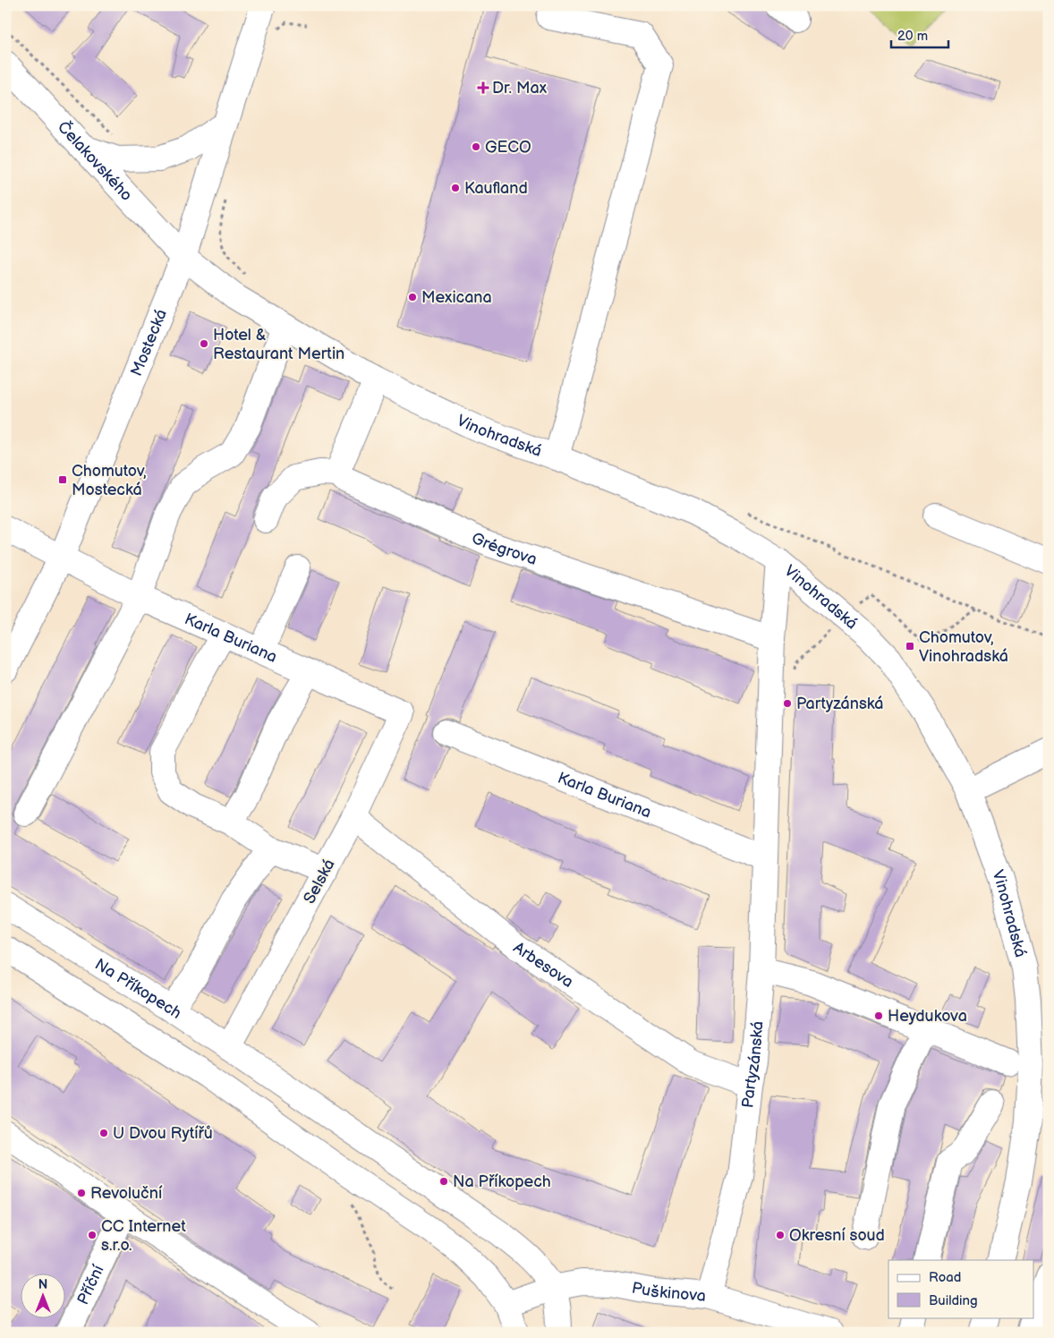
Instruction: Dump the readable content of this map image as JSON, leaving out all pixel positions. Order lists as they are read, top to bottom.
{
  "streets": {
    "street": [
      "Čelakovského",
      "Mostecká",
      "Vinohradská",
      "Grégrova",
      "Karla Buriana",
      "Selská",
      "Arbesova",
      "Na Příkopech",
      "Partyzánská",
      "Příční",
      "Puškinova"
    ]
  },
  "crossings": [
    ["Čelakovského", "Mostecká"],
    ["Čelakovského", "Vinohradská"],
    ["Mostecká", "Vinohradská"],
    ["Mostecká", "Karla Buriana"],
    ["Vinohradská", "Partyzánská"],
    ["Grégrova", "Partyzánská"],
    ["Karla Buriana", "Selská"],
    ["Karla Buriana", "Partyzánská"],
    ["Selská", "Arbesova"],
    ["Selská", "Na Příkopech"],
    ["Arbesova", "Partyzánská"],
    ["Na Příkopech", "Puškinova"],
    ["Partyzánská", "Puškinova"]
  ],
  "places": {
    "health": ["Dr. Max"],
    "other": [
      "GECO",
      "Kaufland",
      "Mexicana",
      "Hotel & Restaurant Mertin",
      "Partyzánská",
      "Heydukova",
      "U Dvou Rytířů",
      "Na Příkopech",
      "Revoluční",
      "CC Internet s.r.o.",
      "Okresní soud"
    ],
    "transit": ["Chomutov, Mostecká", "Chomutov, Vinohradská"]
  },
  "legend": ["Road", "Building"],
  "scale_bar": "20 m",
  "north": "top"
}
